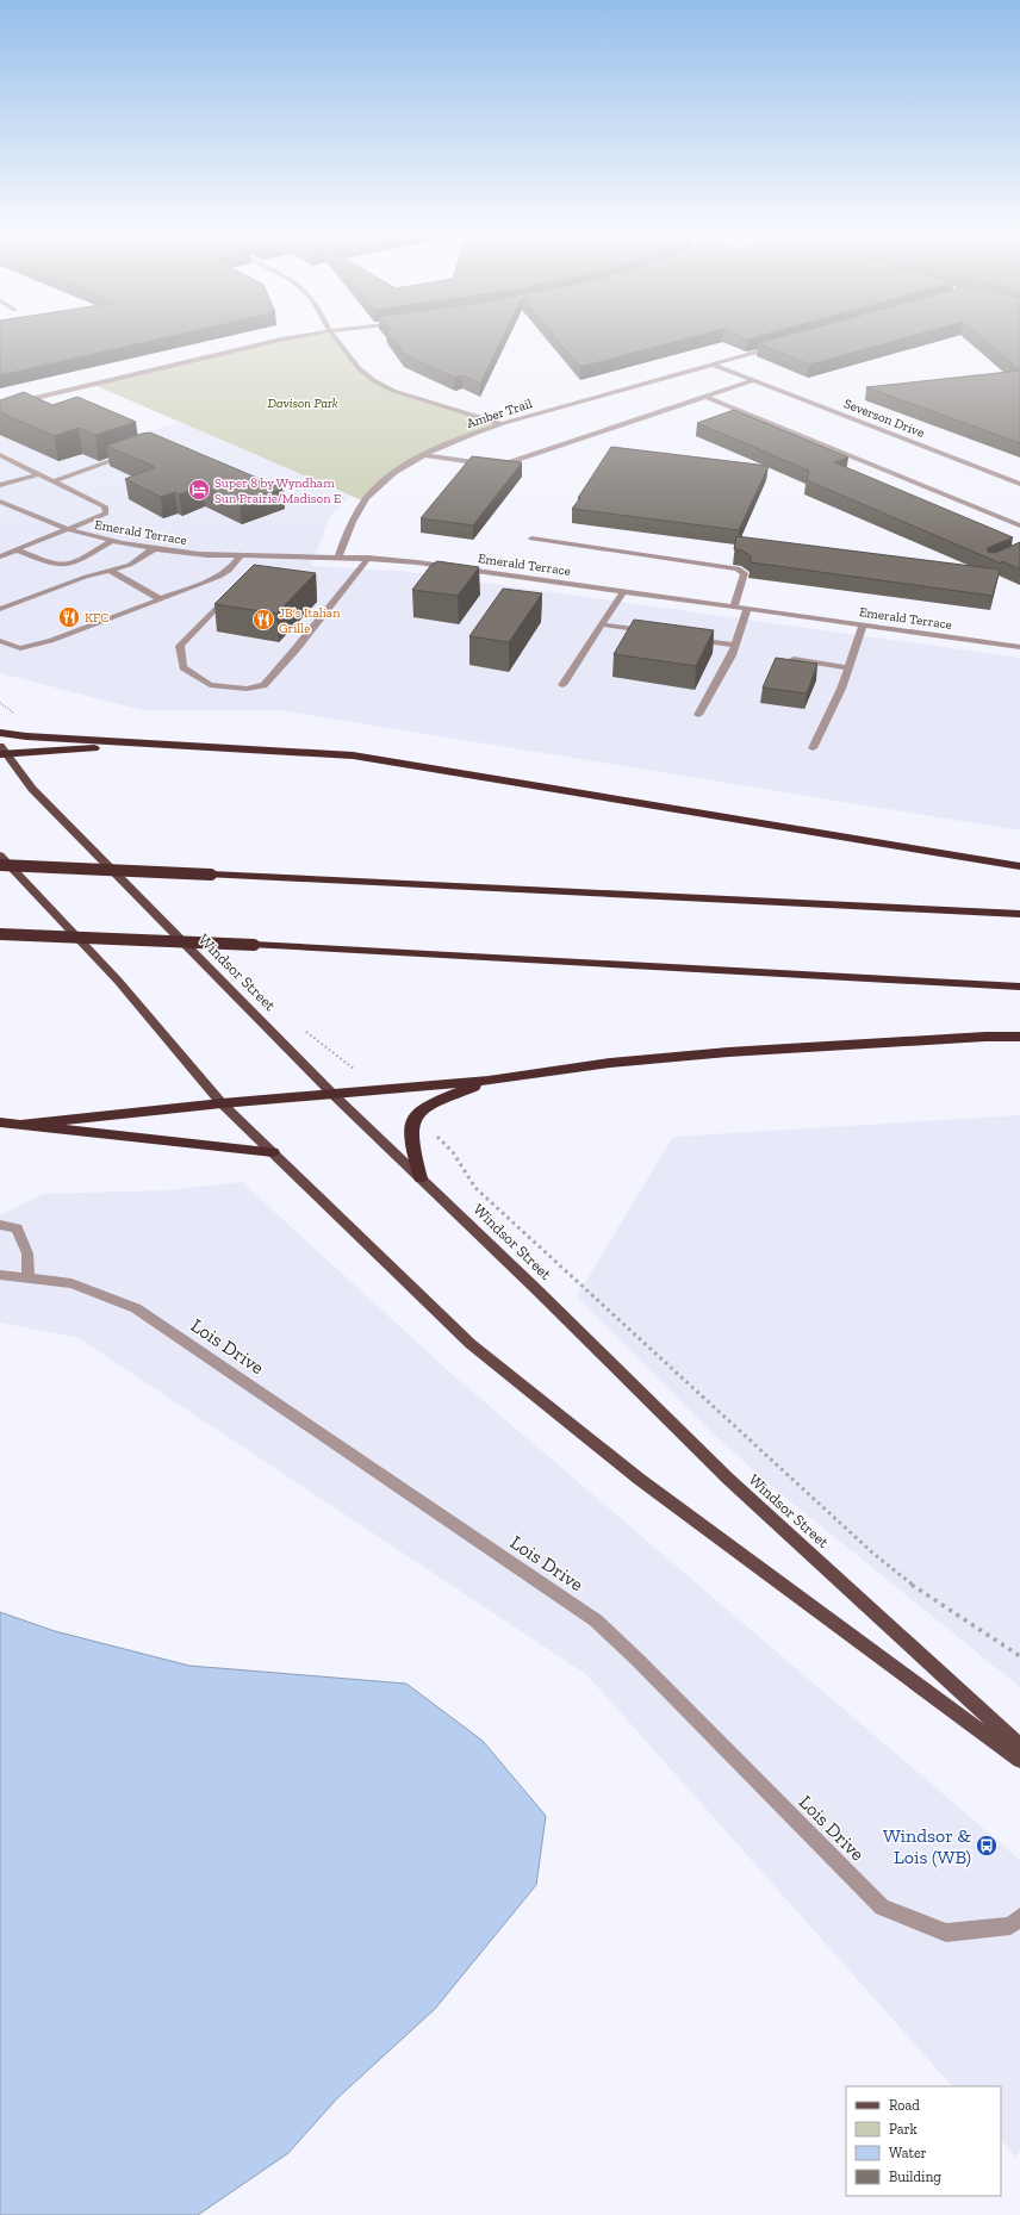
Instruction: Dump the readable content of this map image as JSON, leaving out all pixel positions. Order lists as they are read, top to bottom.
{
  "streets": {
    "main road": ["Windsor Street"],
    "street": [
      "Amber Trail",
      "Severson Drive",
      "Emerald Terrace",
      "Lois Drive"
    ]
  },
  "crossings": [
    ["Amber Trail", "Severson Drive"],
    ["Amber Trail", "Emerald Terrace"]
  ],
  "parks": ["Davison Park"],
  "places": {
    "hotel": ["Super 8 by Wyndham Sun Prairie/Madison E"],
    "restaurant": ["KFC", "JB's Italian Grille"],
    "bus stop": ["Windsor & Lois (WB)"]
  },
  "legend": [
    "Road",
    "Park",
    "Water",
    "Building"
  ]
}
